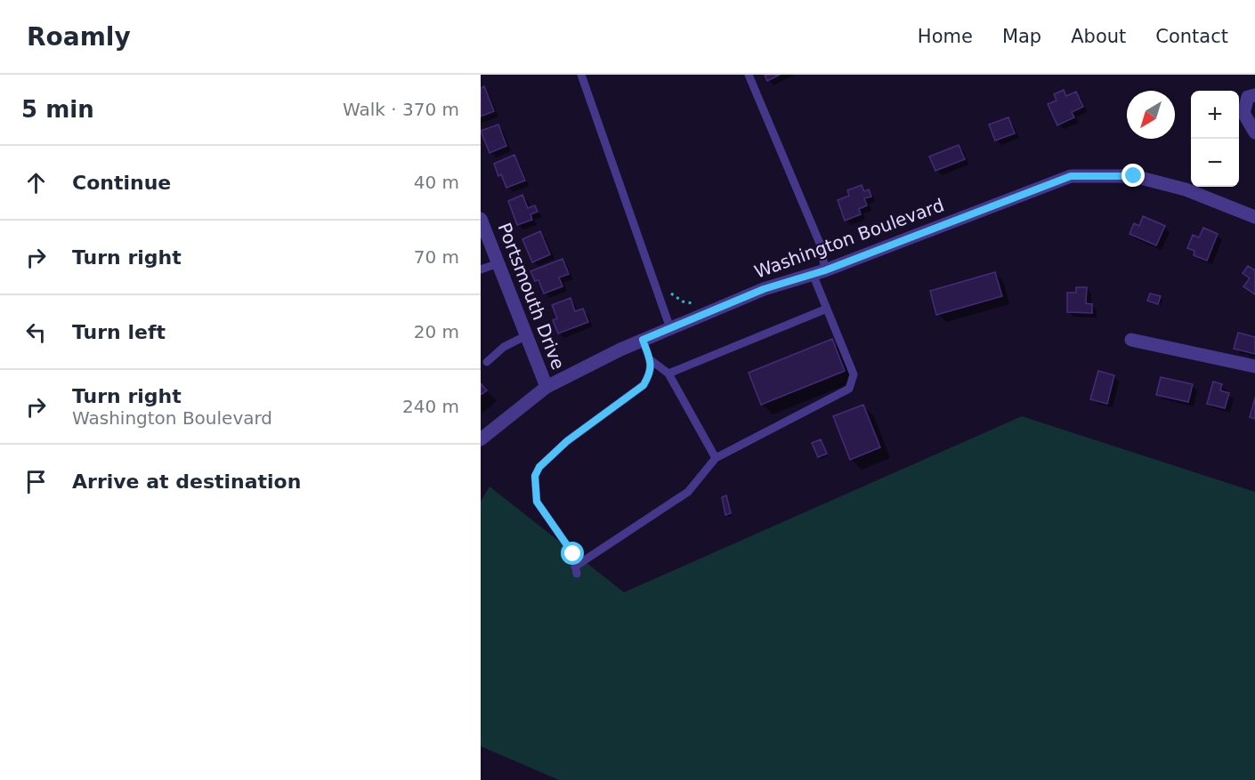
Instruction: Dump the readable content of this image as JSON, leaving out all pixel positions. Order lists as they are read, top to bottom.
{
  "streets": {
    "street": ["Washington Boulevard", "Portsmouth Drive"]
  },
  "crossings": [
    ["Washington Boulevard", "Portsmouth Drive"]
  ],
  "north": "bottom left",
  "page": {
    "header": "Roamly",
    "nav": [
      "Home",
      "Map",
      "About",
      "Contact"
    ],
    "heading": ["5 min", "Walk · 370 m"],
    "map_buttons": ["+", "−"],
    "list": [
      ["Continue", "40 m"],
      ["Turn right", "70 m"],
      ["Turn left", "20 m"],
      ["Turn right", "Washington Boulevard", "240 m"],
      "Arrive at destination"
    ]
  }
}
